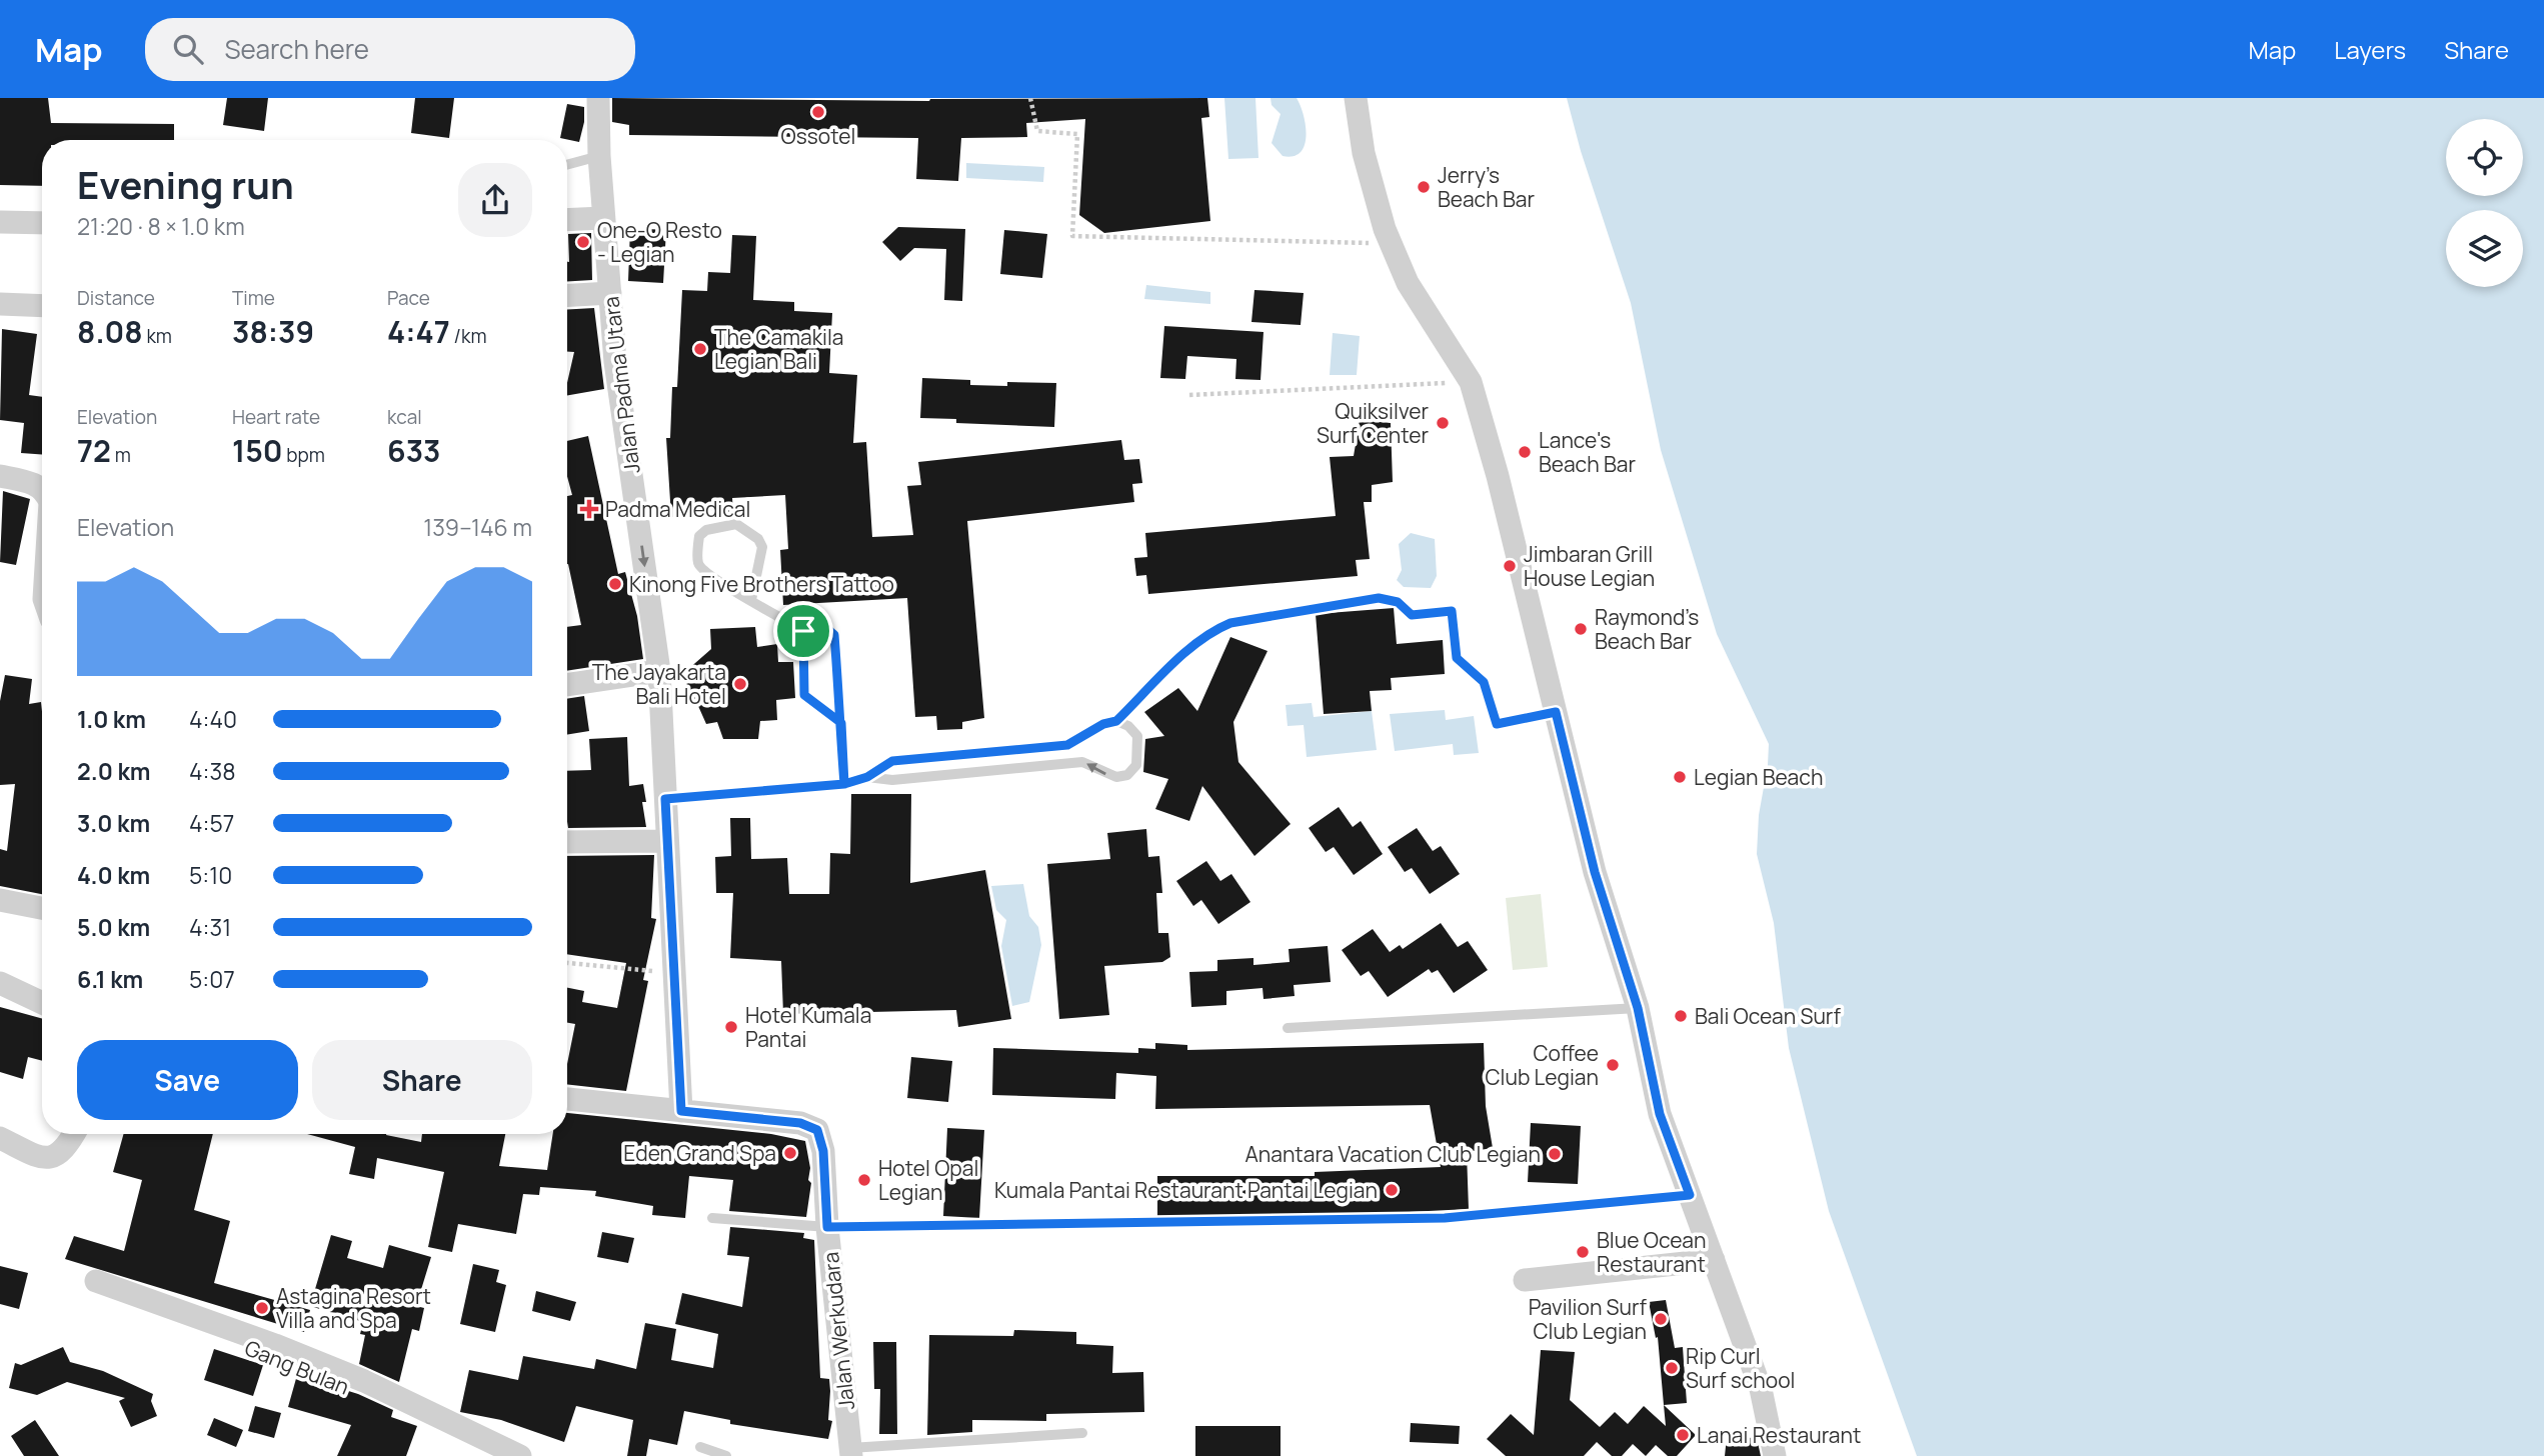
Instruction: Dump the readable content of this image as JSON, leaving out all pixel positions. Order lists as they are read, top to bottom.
{
  "streets": {
    "street": ["Jalan Padma Utara", "Jalan Werkudara", "Gang Bulan"]
  },
  "one_way": ["Jalan Padma Utara"],
  "places": {
    "other": [
      "Ossotel",
      "Jerry’s Beach Bar",
      "One-O Resto - Legian",
      "The Camakila Legian Bali",
      "Quiksilver Surf Center",
      "Lance's Beach Bar",
      "Jimbaran Grill House Legian",
      "Kinong Five Brothers Tattoo",
      "Raymond’s Beach Bar",
      "The Jayakarta Bali Hotel",
      "Legian Beach",
      "Bali Ocean Surf",
      "Hotel Kumala Pantai",
      "Coffee Club Legian",
      "Eden Grand Spa",
      "Anantara Vacation Club Legian",
      "Hotel Opal Legian",
      "Kumala Pantai Restaurant Pantai Legian",
      "Blue Ocean Restaurant",
      "Astagina Resort Villa and Spa",
      "Pavilion Surf Club Legian",
      "Rip Curl Surf school",
      "Lanai Restaurant"
    ],
    "health": ["Padma Medical"]
  },
  "page": {
    "header": "Map",
    "search": "Search here",
    "nav": ["Map", "Layers", "Share"],
    "heading": ["Evening run", "21:20 · 8 × 1.0 km"],
    "stats": [
      ["Distance", "8.08 km"],
      ["Time", "38:39"],
      ["Pace", "4:47 /km"],
      ["Elevation", "72 m"],
      ["Heart rate", "150 bpm"],
      ["kcal", "633"]
    ],
    "chart": ["Elevation", "139–146 m"],
    "list": [
      {
        "name": "1.0 km",
        "note": "4:40"
      },
      {
        "name": "2.0 km",
        "note": "4:38"
      },
      {
        "name": "3.0 km",
        "note": "4:57"
      },
      {
        "name": "4.0 km",
        "note": "5:10"
      },
      {
        "name": "5.0 km",
        "note": "4:31"
      },
      {
        "name": "6.1 km",
        "note": "5:07"
      }
    ],
    "buttons": ["Save", "Share"]
  }
}
